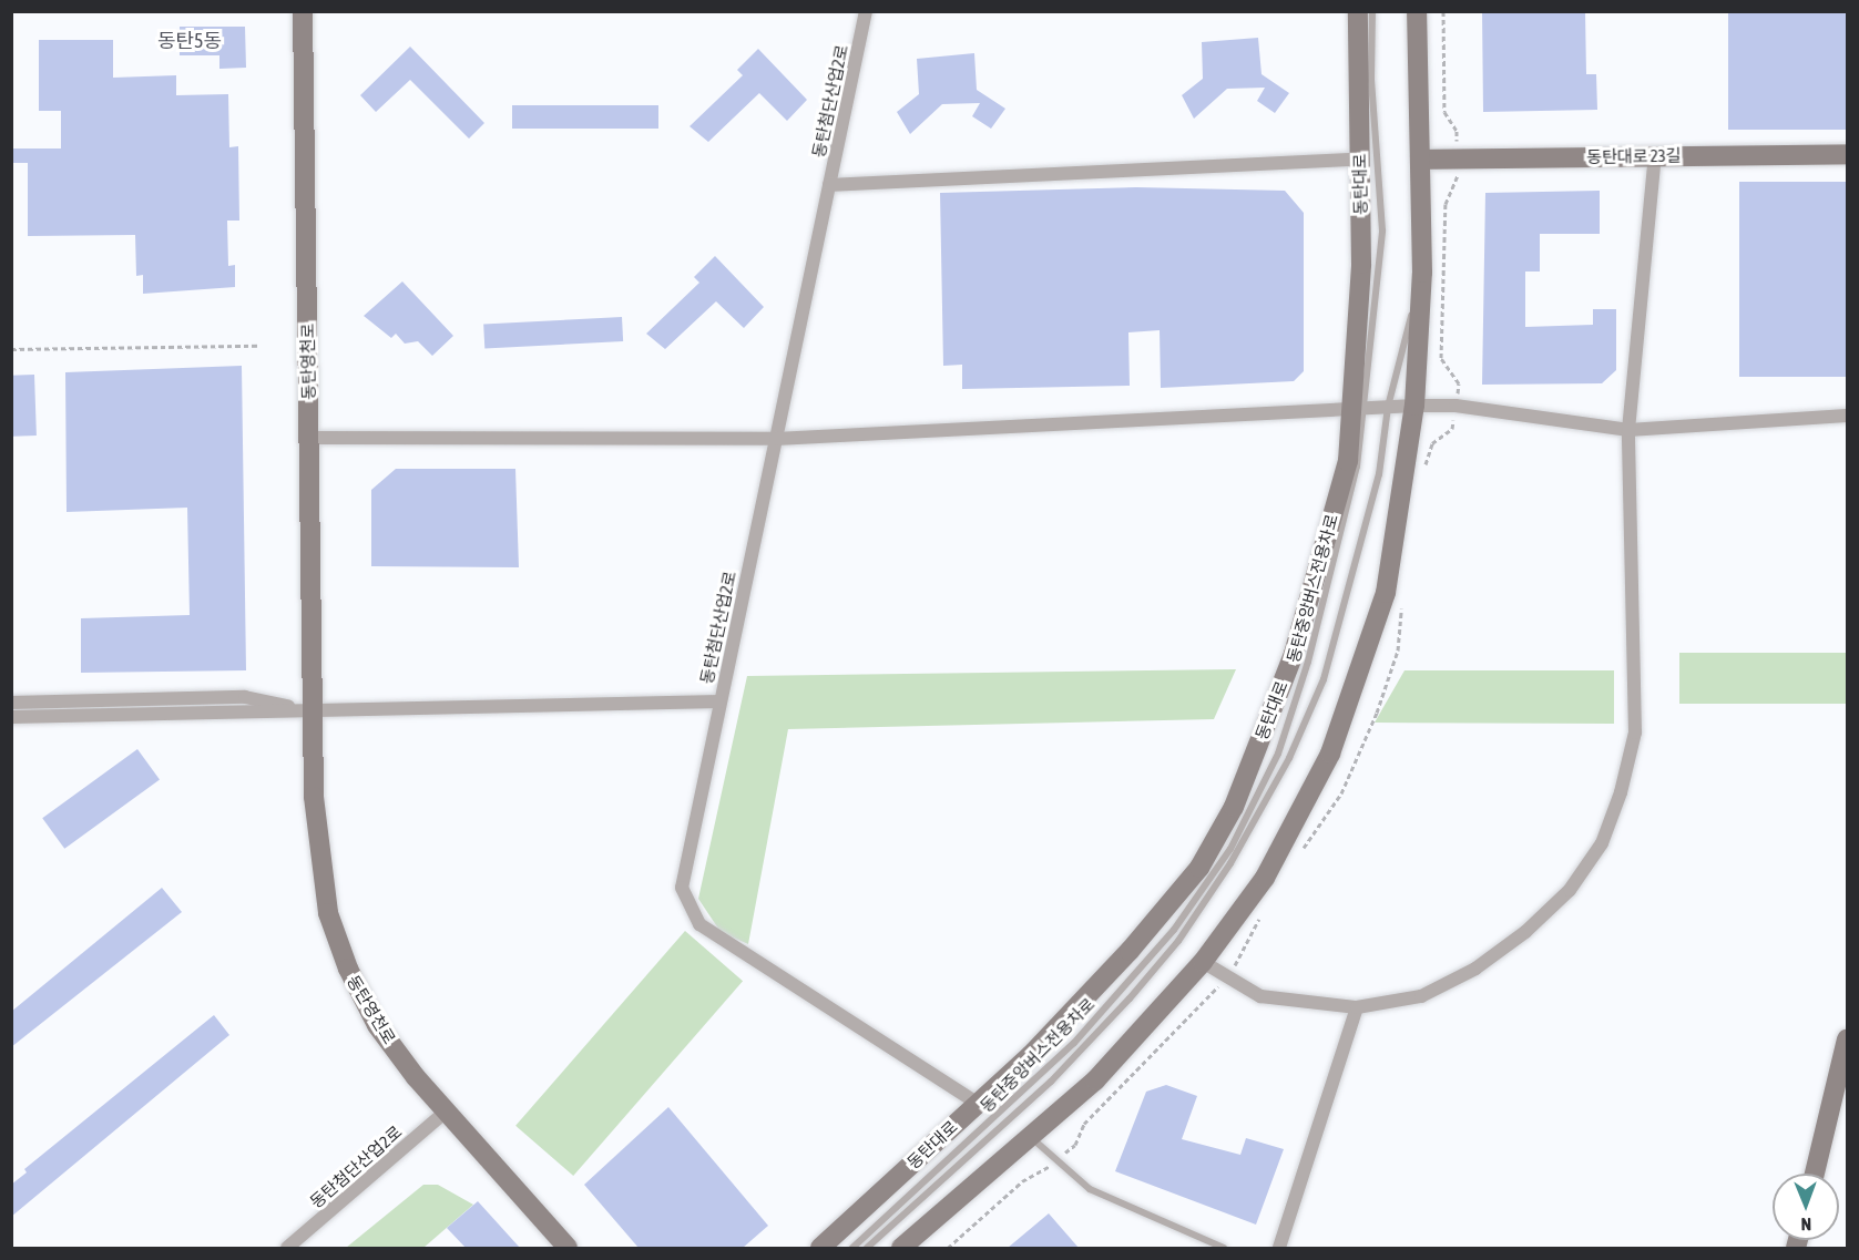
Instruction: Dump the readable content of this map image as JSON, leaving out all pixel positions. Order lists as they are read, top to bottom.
{
  "streets": {
    "main road": ["동탄대로 23길", "동탄대로", "동탄영천로"],
    "street": ["동탄첨단산업2로"],
    "lane": ["동탄중앙버스전용차로"]
  },
  "crossings": [
    ["동탄첨단산업2로", "동탄대로"],
    ["동탄첨단산업2로", "동탄영천로"],
    ["동탄대로", "동탄중앙버스전용차로"]
  ],
  "districts": ["동탄5동"],
  "north": "bottom"
}
